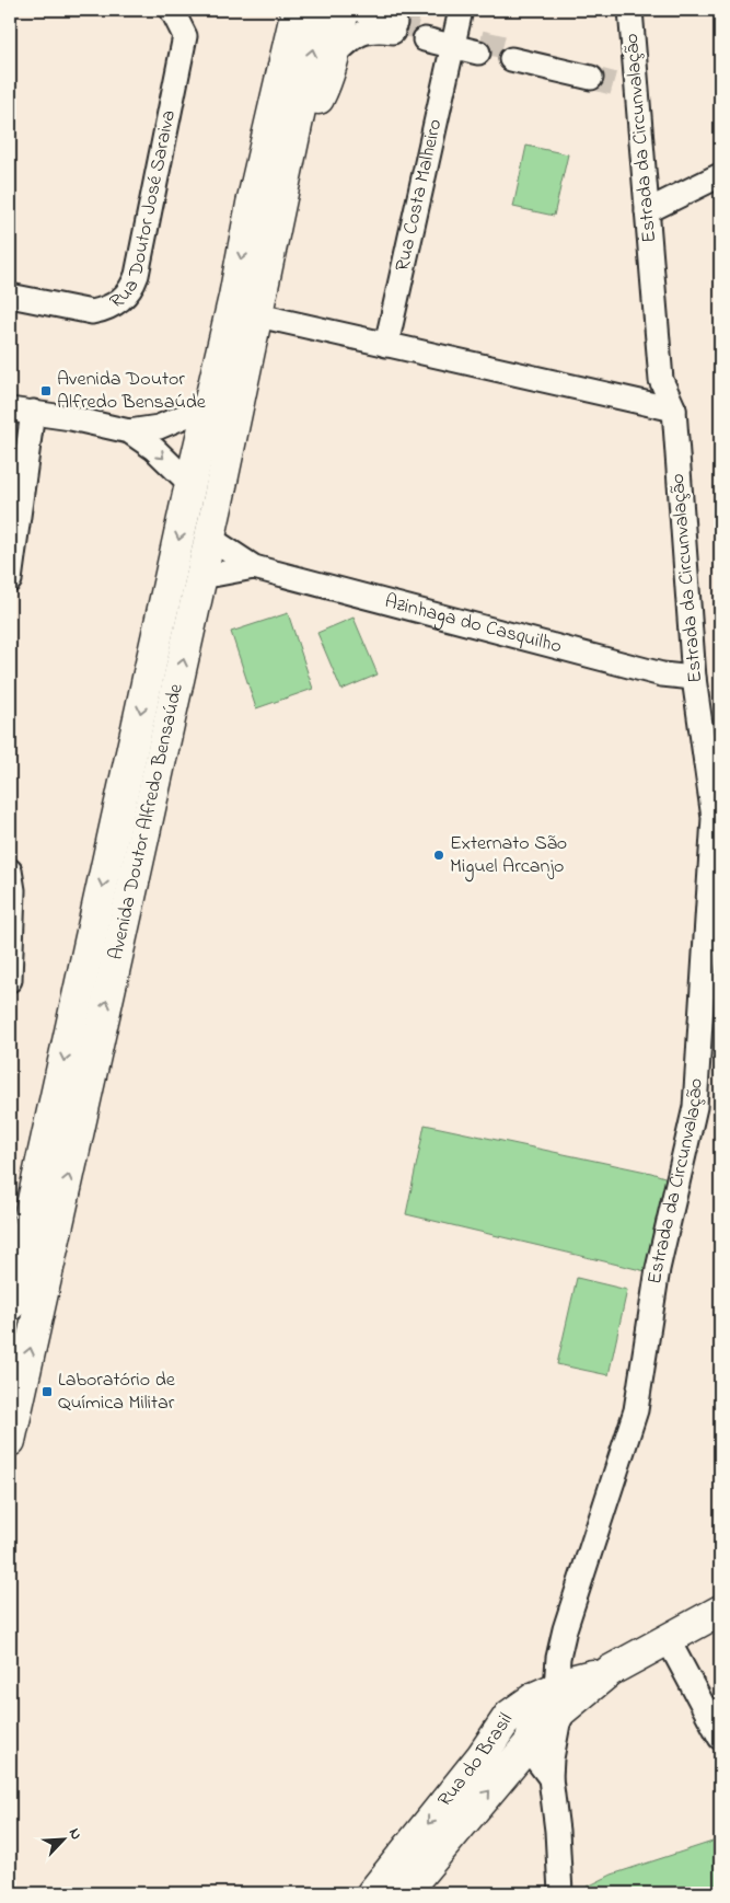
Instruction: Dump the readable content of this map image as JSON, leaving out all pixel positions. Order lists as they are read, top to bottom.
{
  "streets": {
    "main road": ["Avenida Doutor Alfredo Bensaúde", "Rua do Brasil"],
    "street": [
      "Estrada da Circunvalação",
      "Rua Costa Malheiro",
      "Rua Doutor José Saraiva",
      "Azinhaga do Casquilho"
    ]
  },
  "crossings": [
    ["Estrada da Circunvalação", "Azinhaga do Casquilho"],
    ["Estrada da Circunvalação", "Rua do Brasil"],
    ["Azinhaga do Casquilho", "Avenida Doutor Alfredo Bensaúde"]
  ],
  "places": {
    "transit": ["Avenida Doutor Alfredo Bensaúde", "Laboratório de Química Militar"],
    "other": ["Externato São Miguel Arcanjo"]
  },
  "north": "top right"
}
